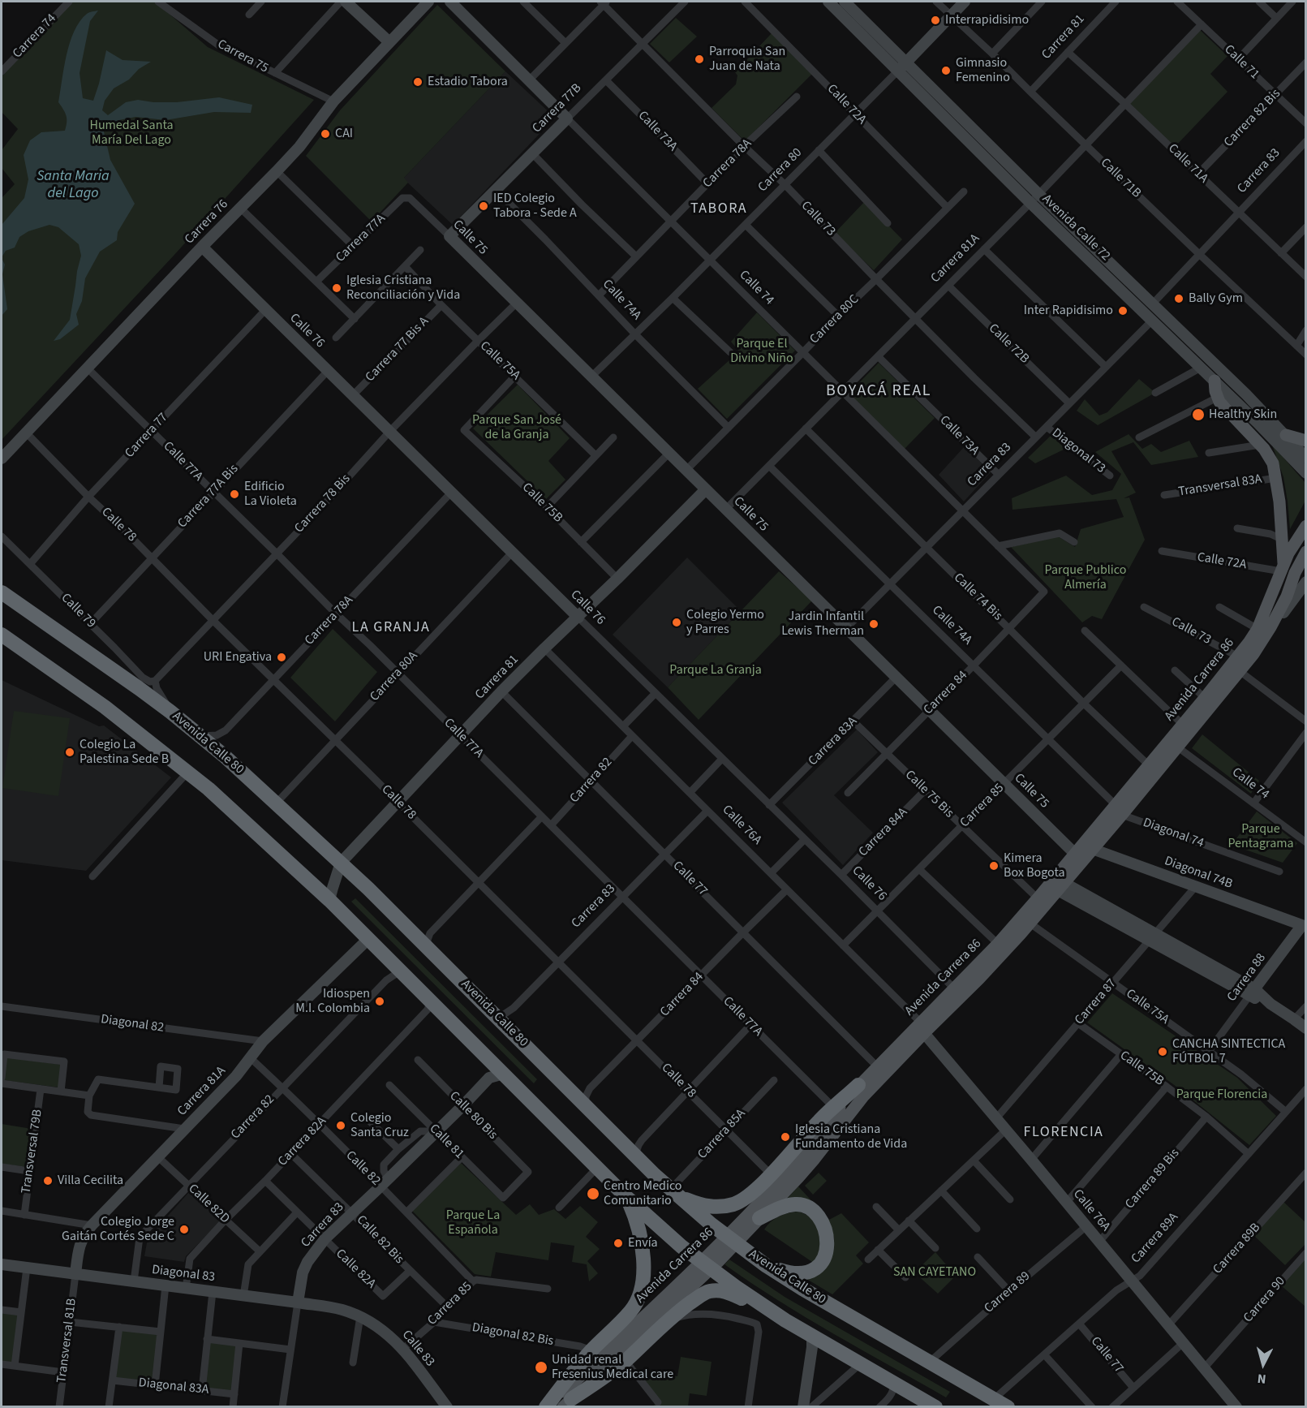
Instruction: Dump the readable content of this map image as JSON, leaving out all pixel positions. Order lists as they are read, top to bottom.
{
  "streets": {
    "highway": ["Avenida Calle 80"],
    "main road": ["Avenida Carrera 86"],
    "street": [
      "Carrera 74",
      "Carrera 81",
      "Carrera 75",
      "Calle 71",
      "Calle 72A",
      "Carrera 77B",
      "Carrera 82 Bis",
      "Calle 73A",
      "Carrera 78A",
      "Calle 71A",
      "Carrera 80",
      "Carrera 83",
      "Calle 71B",
      "Calle 73",
      "Carrera 76",
      "Avenida Calle 72",
      "Calle 75",
      "Carrera 77A",
      "Carrera 81A",
      "Calle 74",
      "Calle 74A",
      "Carrera 80C",
      "Calle 76",
      "Calle 72B",
      "Carrera 77 Bis A",
      "Calle 75A",
      "Carrera 77",
      "Diagonal 73",
      "Calle 77A",
      "Transversal 83A",
      "Carrera 77A Bis",
      "Calle 75B",
      "Carrera 78 Bis",
      "Calle 78",
      "Calle 74 Bis",
      "Calle 79",
      "Carrera 80A",
      "Carrera 84",
      "Carrera 83A",
      "Carrera 82",
      "Calle 75 Bis",
      "Carrera 85",
      "Calle 76A",
      "Carrera 84A",
      "Diagonal 74",
      "Diagonal 74B",
      "Calle 77",
      "Carrera 88",
      "Carrera 87",
      "Diagonal 82",
      "Calle 80 Bis",
      "Carrera 85A",
      "Carrera 82A",
      "Calle 81",
      "Transversal 79B",
      "Calle 82",
      "Carrera 89 Bis",
      "Calle 82D",
      "Carrera 89A",
      "Calle 82 Bis",
      "Carrera 89B",
      "Calle 82A",
      "Diagonal 83",
      "Carrera 89",
      "Carrera 90",
      "Diagonal 82 Bis",
      "Transversal 81B",
      "Calle 83",
      "Diagonal 83A"
    ]
  },
  "crossings": [
    ["Carrera 81", "Calle 71A"],
    ["Carrera 81", "Calle 71B"],
    ["Carrera 81", "Calle 75"],
    ["Carrera 81", "Calle 76"],
    ["Carrera 81", "Calle 77A"],
    ["Carrera 81", "Calle 75B"],
    ["Carrera 81", "Calle 78"],
    ["Carrera 81", "Avenida Calle 80"],
    ["Carrera 81", "Calle 76A"],
    ["Carrera 81", "Calle 77"],
    ["Carrera 75", "Carrera 76"],
    ["Calle 71", "Carrera 82 Bis"],
    ["Calle 71", "Carrera 81A"],
    ["Calle 72A", "Carrera 80"],
    ["Calle 72A", "Carrera 80C"],
    ["Calle 72A", "Avenida Carrera 86"],
    ["Carrera 77B", "Calle 73A"],
    ["Carrera 77B", "Calle 73"],
    ["Carrera 77B", "Calle 75"],
    ["Carrera 77B", "Calle 74"],
    ["Carrera 77B", "Calle 74A"],
    ["Carrera 82 Bis", "Calle 71A"],
    ["Calle 73A", "Carrera 78A"],
    ["Calle 73A", "Carrera 83"],
    ["Calle 73A", "Carrera 81A"],
    ["Carrera 78A", "Calle 73"],
    ["Carrera 78A", "Calle 74"],
    ["Carrera 78A", "Calle 74A"],
    ["Carrera 78A", "Calle 76"],
    ["Carrera 78A", "Calle 77A"],
    ["Carrera 78A", "Calle 78"],
    ["Carrera 78A", "Avenida Calle 80"],
    ["Calle 71A", "Carrera 83"],
    ["Calle 71A", "Carrera 81A"],
    ["Carrera 80", "Calle 71B"],
    ["Carrera 80", "Calle 73"],
    ["Carrera 80", "Avenida Calle 72"],
    ["Carrera 80", "Calle 75"],
    ["Carrera 80", "Calle 74"],
    ["Carrera 80", "Calle 74A"],
    ["Carrera 83", "Calle 71B"],
    ["Carrera 83", "Calle 73"],
    ["Carrera 83", "Avenida Calle 72"],
    ["Carrera 83", "Calle 75"],
    ["Carrera 83", "Calle 74"],
    ["Carrera 83", "Calle 74A"],
    ["Carrera 83", "Calle 72B"],
    ["Carrera 83", "Diagonal 73"],
    ["Carrera 83", "Calle 77A"],
    ["Carrera 83", "Calle 78"],
    ["Carrera 83", "Calle 74 Bis"],
    ["Carrera 83", "Avenida Calle 80"],
    ["Carrera 83", "Calle 76A"],
    ["Carrera 83", "Calle 77"],
    ["Carrera 83", "Calle 80 Bis"],
    ["Carrera 83", "Calle 81"],
    ["Carrera 83", "Calle 82"],
    ["Carrera 83", "Calle 82 Bis"],
    ["Carrera 83", "Calle 82A"],
    ["Carrera 83", "Diagonal 83"],
    ["Calle 71B", "Carrera 81A"],
    ["Calle 73", "Carrera 81A"],
    ["Calle 73", "Carrera 80C"],
    ["Calle 73", "Avenida Carrera 86"],
    ["Carrera 76", "Calle 76"],
    ["Carrera 76", "Calle 77A"],
    ["Carrera 76", "Calle 78"],
    ["Avenida Calle 72", "Carrera 81A"],
    ["Calle 75", "Carrera 77A"],
    ["Calle 75", "Carrera 81A"],
    ["Calle 75", "Carrera 80C"],
    ["Calle 75", "Carrera 78 Bis"],
    ["Calle 75", "Avenida Carrera 86"],
    ["Calle 75", "Carrera 84"],
    ["Calle 75", "Carrera 83A"],
    ["Calle 75", "Carrera 85"],
    ["Calle 75", "Diagonal 74B"],
    ["Carrera 81A", "Calle 74"],
    ["Carrera 81A", "Calle 74A"],
    ["Carrera 81A", "Calle 72B"],
    ["Carrera 81A", "Calle 74 Bis"],
    ["Carrera 81A", "Diagonal 82"],
    ["Carrera 81A", "Calle 82"],
    ["Carrera 81A", "Calle 82D"],
    ["Carrera 81A", "Diagonal 83"],
    ["Carrera 81A", "Transversal 81B"],
    ["Calle 74", "Carrera 80C"],
    ["Calle 74", "Avenida Carrera 86"],
    ["Calle 74", "Carrera 84"],
    ["Calle 74A", "Carrera 80C"],
    ["Calle 74A", "Avenida Carrera 86"],
    ["Calle 74A", "Carrera 84"],
    ["Calle 74A", "Carrera 85"],
    ["Calle 74A", "Diagonal 74"],
    ["Calle 76", "Carrera 77 Bis A"],
    ["Calle 76", "Carrera 77"],
    ["Calle 76", "Carrera 77A Bis"],
    ["Calle 76", "Carrera 78 Bis"],
    ["Calle 76", "Carrera 80A"],
    ["Calle 76", "Avenida Carrera 86"],
    ["Calle 76", "Carrera 83A"],
    ["Calle 76", "Carrera 85"],
    ["Calle 76", "Carrera 84A"],
    ["Carrera 77 Bis A", "Calle 75A"],
    ["Calle 75A", "Calle 75B"],
    ["Calle 75A", "Carrera 78 Bis"],
    ["Calle 75A", "Avenida Carrera 86"],
    ["Calle 75A", "Carrera 88"],
    ["Calle 75A", "Carrera 87"],
    ["Calle 75A", "Carrera 89A"],
    ["Carrera 77", "Calle 77A"],
    ["Carrera 77", "Calle 78"],
    ["Carrera 77", "Calle 79"],
    ["Calle 77A", "Carrera 77A Bis"],
    ["Calle 77A", "Carrera 78 Bis"],
    ["Calle 77A", "Carrera 80A"],
    ["Calle 77A", "Avenida Carrera 86"],
    ["Calle 77A", "Carrera 84"],
    ["Calle 77A", "Carrera 82"],
    ["Carrera 77A Bis", "Calle 78"],
    ["Carrera 77A Bis", "Calle 79"],
    ["Calle 75B", "Carrera 87"],
    ["Calle 75B", "Carrera 89 Bis"],
    ["Calle 75B", "Carrera 89A"],
    ["Carrera 78 Bis", "Calle 78"],
    ["Carrera 78 Bis", "Calle 79"],
    ["Calle 78", "Carrera 80A"],
    ["Calle 78", "Carrera 84"],
    ["Calle 78", "Carrera 85A"],
    ["Calle 74 Bis", "Avenida Carrera 86"],
    ["Calle 74 Bis", "Carrera 84"],
    ["Calle 74 Bis", "Carrera 85"],
    ["Carrera 80A", "Avenida Calle 80"],
    ["Avenida Carrera 86", "Calle 75 Bis"],
    ["Avenida Carrera 86", "Calle 76A"],
    ["Avenida Carrera 86", "Diagonal 74"],
    ["Avenida Carrera 86", "Diagonal 74B"],
    ["Avenida Carrera 86", "Calle 77"],
    ["Avenida Carrera 86", "Diagonal 82 Bis"],
    ["Carrera 84", "Avenida Calle 80"],
    ["Carrera 84", "Calle 75 Bis"],
    ["Carrera 84", "Calle 76A"],
    ["Carrera 84", "Calle 77"],
    ["Carrera 83A", "Calle 75 Bis"],
    ["Avenida Calle 80", "Carrera 85A"],
    ["Avenida Calle 80", "Carrera 89A"],
    ["Avenida Calle 80", "Carrera 89"],
    ["Carrera 82", "Calle 76A"],
    ["Carrera 82", "Calle 77"],
    ["Carrera 82", "Calle 82"],
    ["Carrera 82", "Calle 82D"],
    ["Carrera 82", "Diagonal 83"],
    ["Calle 75 Bis", "Carrera 85"],
    ["Calle 75 Bis", "Carrera 84A"],
    ["Carrera 85", "Calle 76A"],
    ["Carrera 85", "Calle 82"],
    ["Carrera 85", "Calle 82 Bis"],
    ["Carrera 85", "Diagonal 82 Bis"],
    ["Carrera 85", "Calle 83"],
    ["Calle 76A", "Carrera 87"],
    ["Calle 76A", "Carrera 89 Bis"],
    ["Calle 76A", "Carrera 89A"],
    ["Calle 76A", "Carrera 89B"],
    ["Calle 76A", "Carrera 89"],
    ["Calle 76A", "Carrera 90"],
    ["Diagonal 74B", "Carrera 88"],
    ["Diagonal 74B", "Carrera 87"],
    ["Calle 77", "Carrera 89A"],
    ["Calle 80 Bis", "Calle 81"],
    ["Carrera 82A", "Calle 82"],
    ["Carrera 82A", "Calle 82D"],
    ["Carrera 82A", "Calle 82 Bis"],
    ["Carrera 82A", "Calle 82A"],
    ["Carrera 82A", "Diagonal 83"],
    ["Calle 82 Bis", "Calle 82A"],
    ["Diagonal 83", "Transversal 81B"],
    ["Diagonal 83", "Calle 83"]
  ],
  "districts": [
    "TABORA",
    "BOYACÁ REAL",
    "LA GRANJA",
    "FLORENCIA"
  ],
  "water": ["Santa Maria del Lago"],
  "parks": [
    "Humedal Santa María Del Lago",
    "Parque El Divino Niño",
    "Parque San José de la Granja",
    "Parque Publico Almería",
    "Parque La Granja",
    "Parque Pentagrama",
    "Parque Florencia",
    "Parque La Española",
    "SAN CAYETANO"
  ],
  "places": [
    "Interrapidisimo",
    "Parroquia San Juan de Nata",
    "Gimnasio Femenino",
    "Estadio Tabora",
    "CAI",
    "IED Colegio Tabora - Sede A",
    "Iglesia Cristiana Reconciliación y Vida",
    "Bally Gym",
    "Inter Rapidisimo",
    "Healthy Skin",
    "Edificio La Violeta",
    "Colegio Yermo y Parres",
    "Jardin Infantil Lewis Therman",
    "URI Engativa",
    "Colegio La Palestina Sede B",
    "Kimera Box Bogota",
    "Idiospen M.I. Colombia",
    "CANCHA SINTECTICA FÚTBOL 7",
    "Colegio Santa Cruz",
    "Iglesia Cristiana Fundamento de Vida",
    "Villa Cecilita",
    "Centro Medico Comunitario",
    "Colegio Jorge Gaitán Cortés Sede C",
    "Envía",
    "Unidad renal Fresenius Medical care"
  ],
  "north": "bottom"
}
